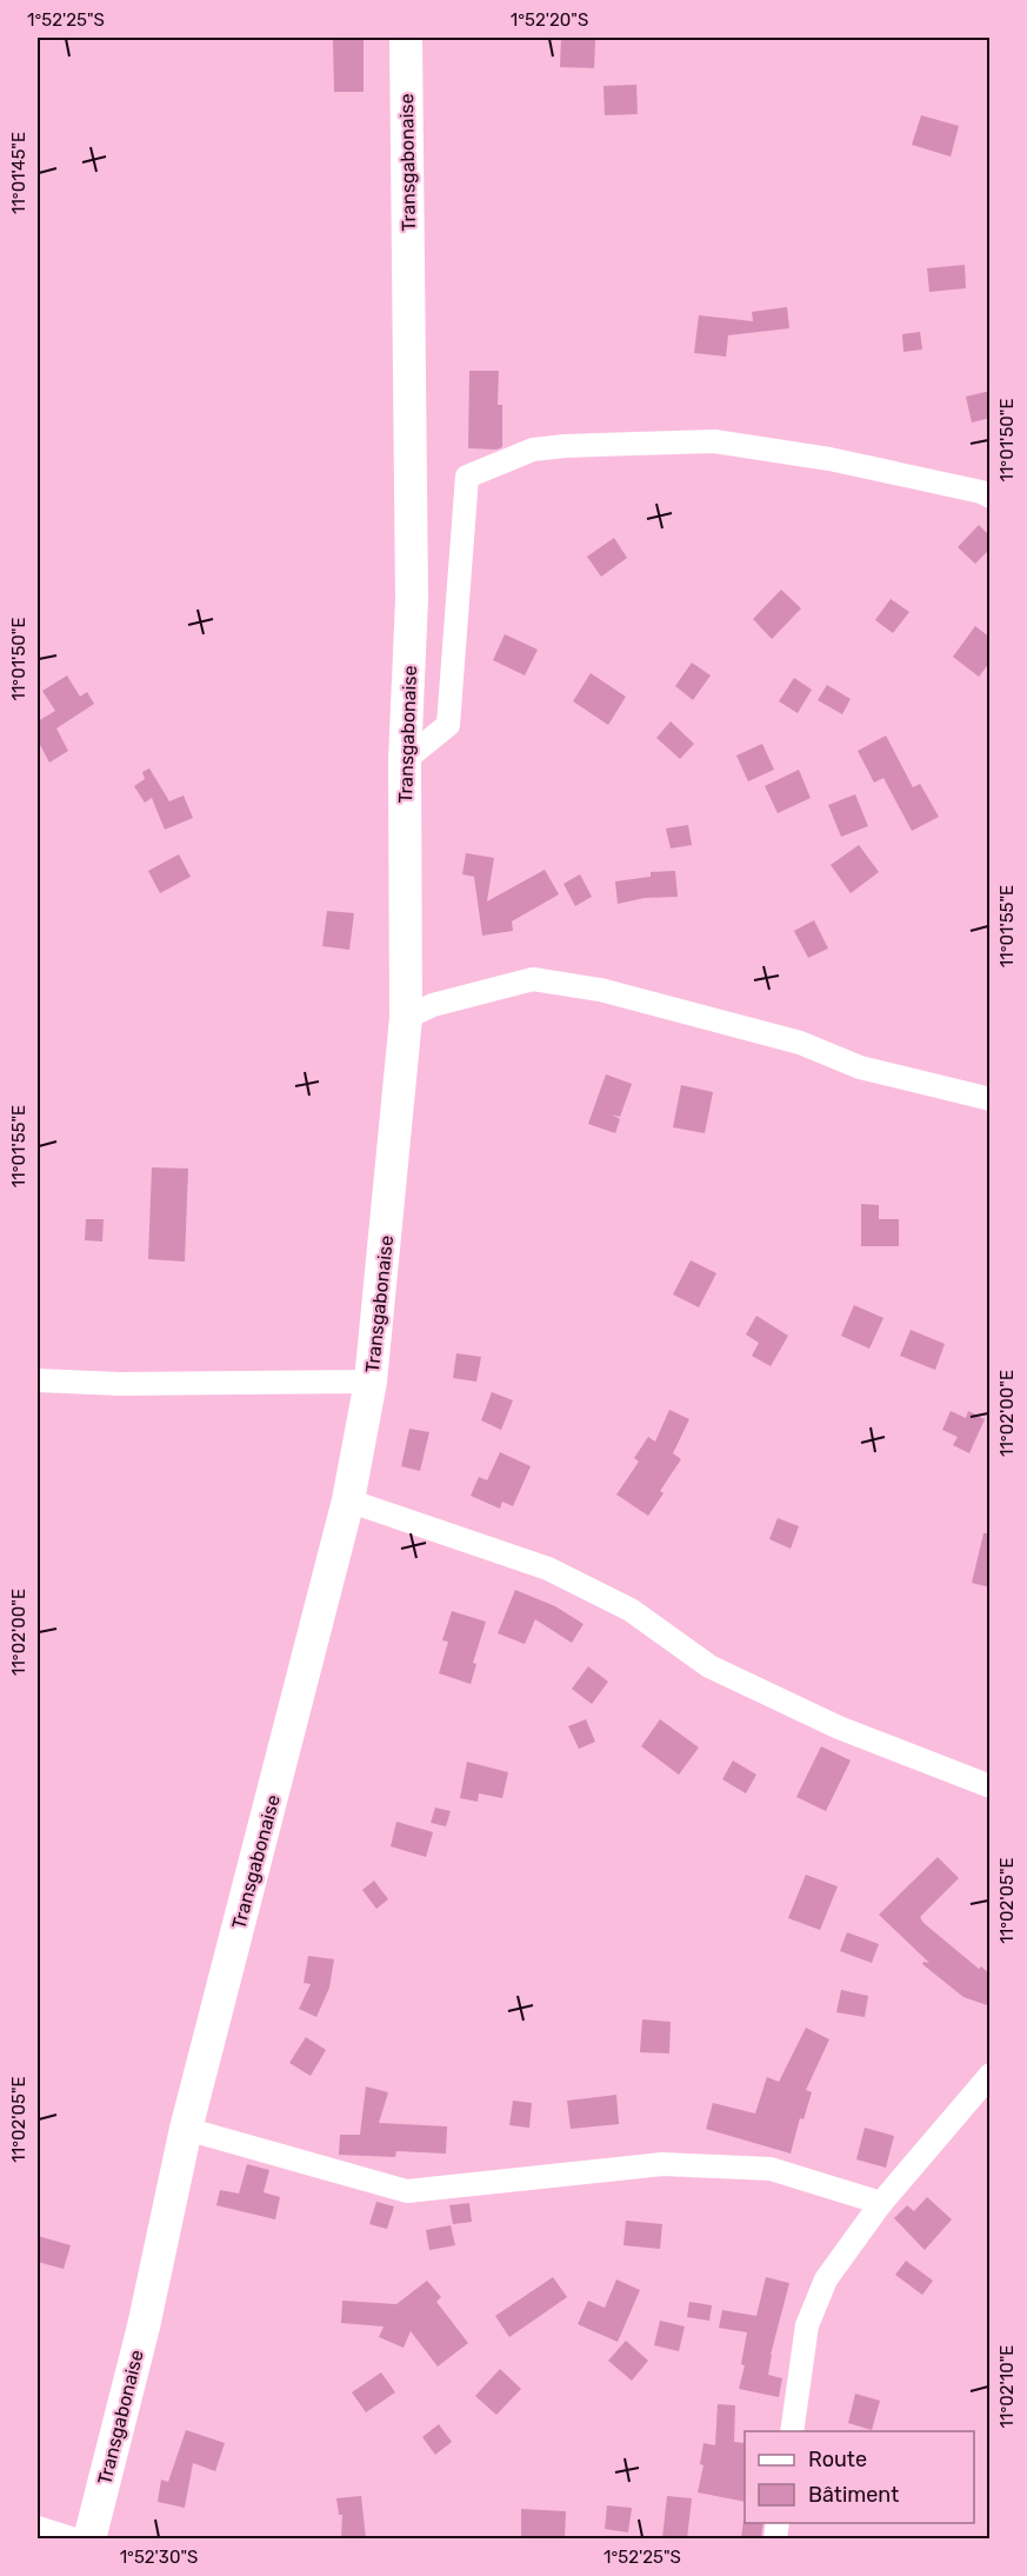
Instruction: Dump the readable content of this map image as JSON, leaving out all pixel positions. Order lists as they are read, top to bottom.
{
  "streets": {
    "highway": ["Transgabonaise"]
  },
  "legend": ["Route", "Bâtiment"],
  "coordinates": [
    "1°52'25\"S",
    "1°52'20\"S",
    "11°01'45\"E",
    "11°01'50\"E",
    "11°01'55\"E",
    "11°02'00\"E",
    "11°02'05\"E",
    "11°02'10\"E",
    "1°52'30\"S"
  ]
}
